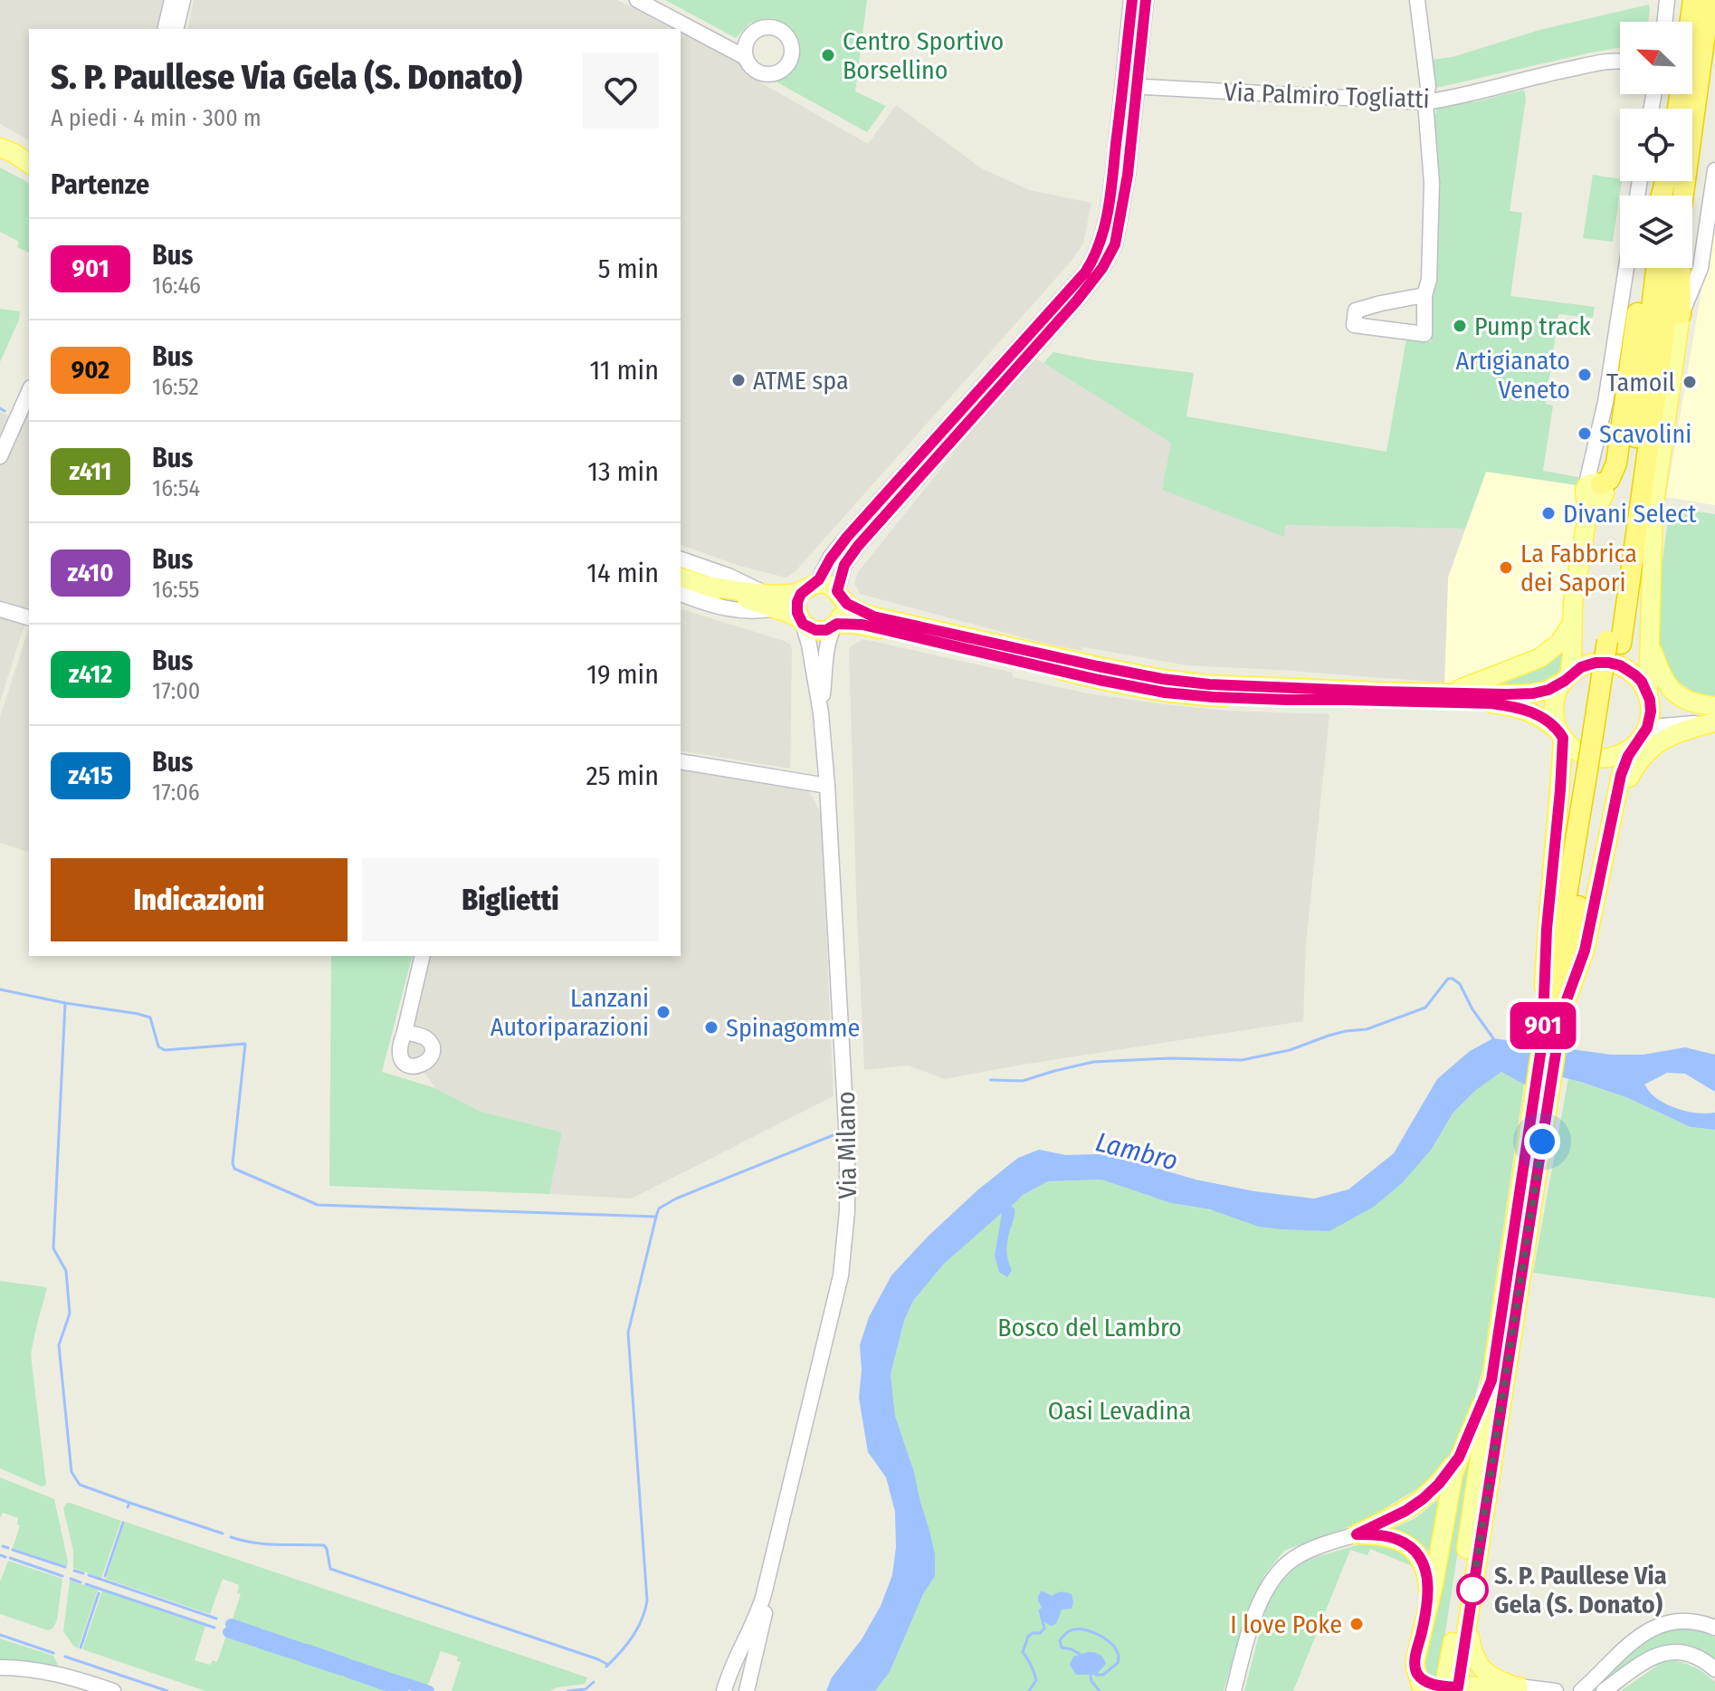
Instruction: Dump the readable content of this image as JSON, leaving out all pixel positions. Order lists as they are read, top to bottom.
{
  "streets": {
    "street": ["Via Palmiro Togliatti", "Via Milano"]
  },
  "water": ["Lambro"],
  "parks": ["Bosco del Lambro", "Oasi Levadina"],
  "places": [
    "Centro Sportivo Borsellino",
    "Pump track",
    "Artigianato Veneto",
    "ATME spa",
    "Tamoil",
    "Scavolini",
    "Divani Select",
    "La Fabbrica dei Sapori",
    "Lanzani Autoriparazioni",
    "Spinagomme",
    "S. P. Paullese Via Gela (S. Donato)",
    "I love Poke"
  ],
  "lines": ["bus line 901"],
  "north": "top left",
  "page": {
    "on_map": "901",
    "heading": [
      ["S. P. Paullese Via Gela (S. Donato)", "A piedi · 4 min · 300 m"],
      "Partenze"
    ],
    "list": [
      {
        "mark": "901",
        "name": "Bus",
        "note": "16:46",
        "value": "5 min"
      },
      {
        "mark": "902",
        "name": "Bus",
        "note": "16:52",
        "value": "11 min"
      },
      {
        "mark": "z411",
        "name": "Bus",
        "note": "16:54",
        "value": "13 min"
      },
      {
        "mark": "z410",
        "name": "Bus",
        "note": "16:55",
        "value": "14 min"
      },
      {
        "mark": "z412",
        "name": "Bus",
        "note": "17:00",
        "value": "19 min"
      },
      {
        "mark": "z415",
        "name": "Bus",
        "note": "17:06",
        "value": "25 min"
      }
    ],
    "buttons": ["Indicazioni", "Biglietti"]
  }
}
